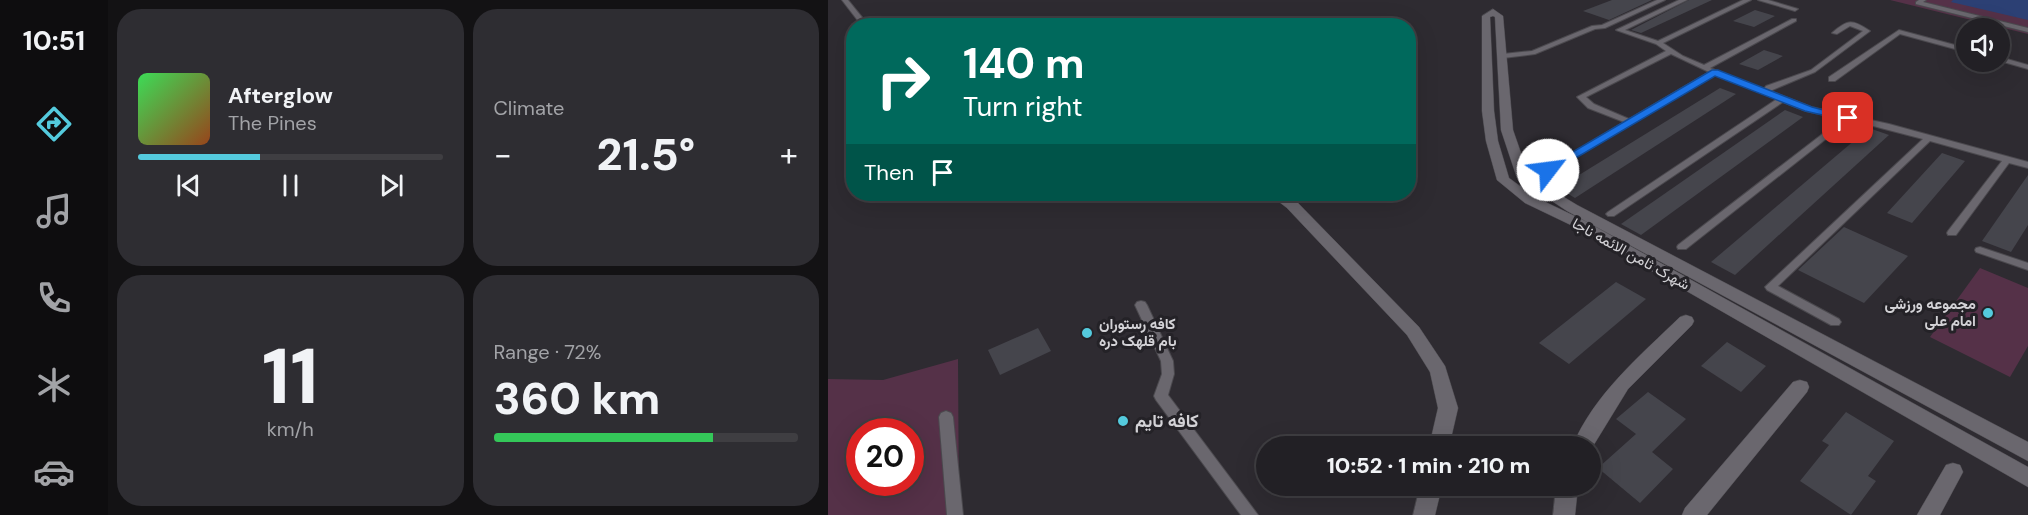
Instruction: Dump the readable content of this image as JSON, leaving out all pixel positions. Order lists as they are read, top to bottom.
{
  "streets": {
    "street": ["شهرک ثامن الائمه ناجا"]
  },
  "places": ["مجموعه ورزشی امام علی", "کافه رستوران بام قلهک دره", "کافه تایم"],
  "page": {
    "tabs": "10:51",
    "tile": [
      "Climate",
      ["11", "km/h"],
      ["Range · 72%", "360 km"]
    ],
    "turn": ["140 m", "Turn right"],
    "song": ["Afterglow", "The Pines"],
    "heat": ["−", "21.5°", "+"],
    "then": "Then",
    "limit": "20",
    "trip": "10:52 · 1 min · 210 m"
  }
}
